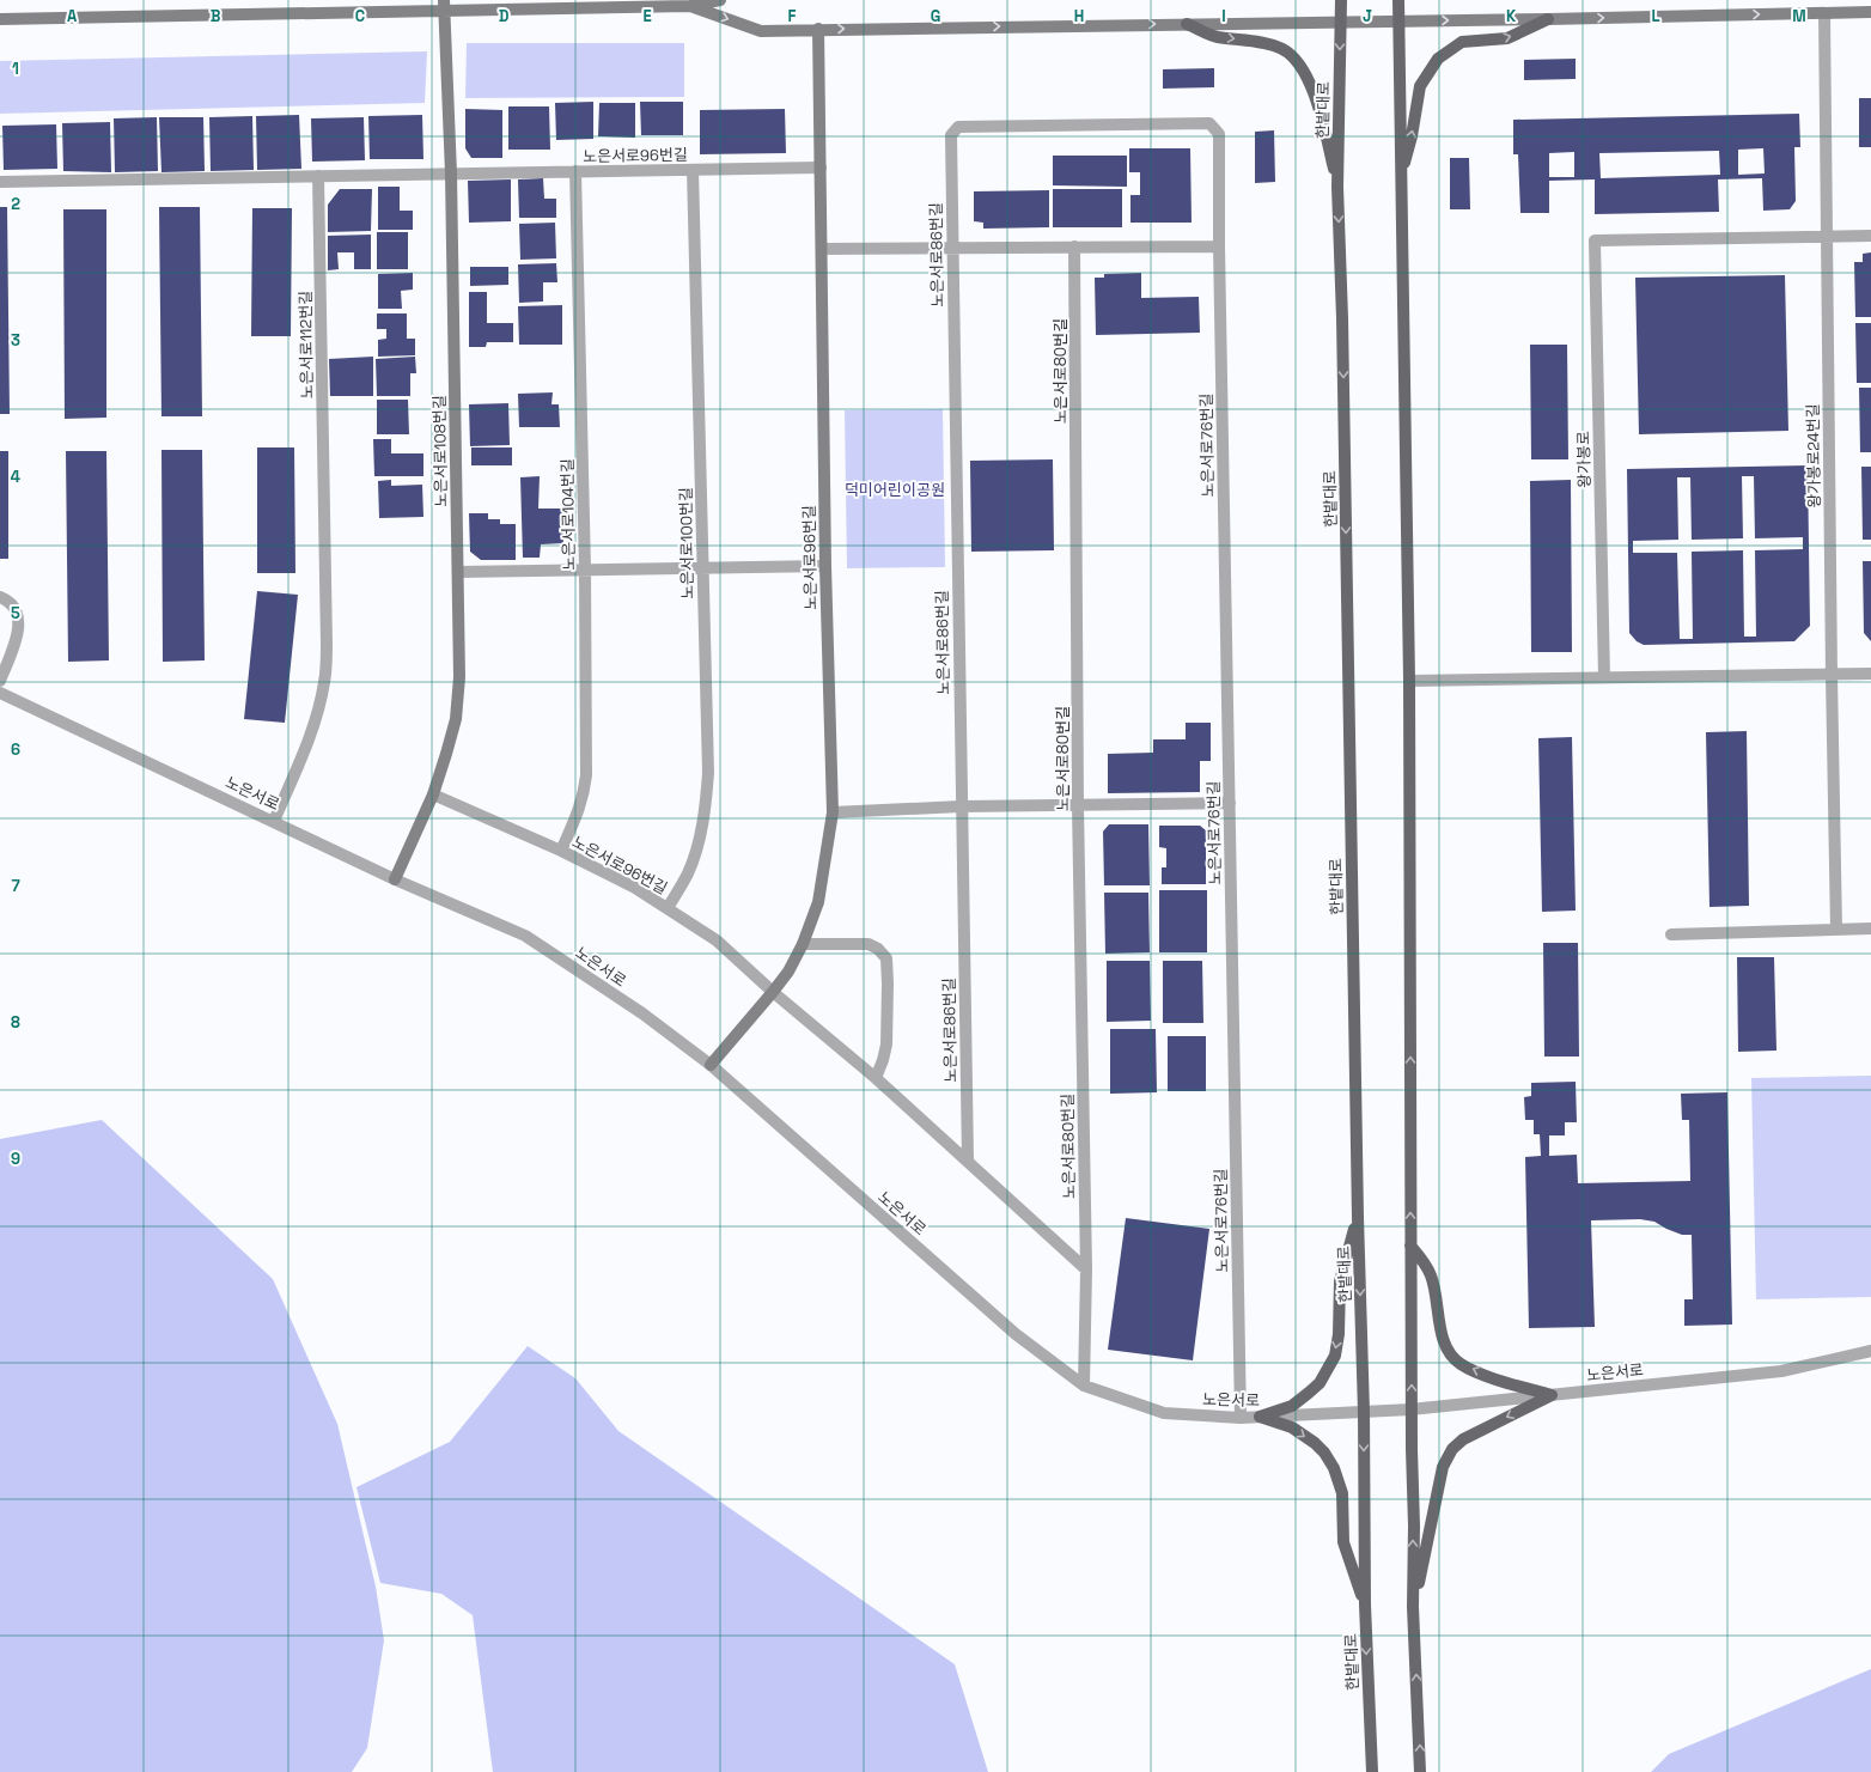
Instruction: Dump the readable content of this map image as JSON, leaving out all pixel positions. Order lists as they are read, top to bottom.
{
  "streets": {
    "main road": ["한밭대로"],
    "street": [
      "노은서로96번길",
      "노은서로86번길",
      "노은서로112번길",
      "노은서로80번길",
      "노은서로76번길",
      "노은서로108번길",
      "왕가봉로24번길",
      "왕가봉로",
      "노은서로104번길",
      "노은서로100번길",
      "노은서로"
    ]
  },
  "crossings": [
    ["한밭대로", "노은서로"],
    ["노은서로96번길", "노은서로112번길"],
    ["노은서로96번길", "노은서로108번길"],
    ["노은서로96번길", "노은서로104번길"],
    ["노은서로96번길", "노은서로100번길"],
    ["노은서로96번길", "노은서로"],
    ["노은서로86번길", "노은서로76번길"],
    ["노은서로112번길", "노은서로"],
    ["노은서로80번길", "노은서로"],
    ["노은서로76번길", "노은서로"],
    ["노은서로108번길", "노은서로"],
    ["왕가봉로24번길", "왕가봉로"]
  ],
  "parks": ["덕미어린이공원"],
  "grid": {
    "columns": [
      "A",
      "B",
      "C",
      "D",
      "E",
      "F",
      "G",
      "H",
      "I",
      "J",
      "K",
      "L",
      "M"
    ],
    "rows": [
      "1",
      "2",
      "3",
      "4",
      "5",
      "6",
      "7",
      "8",
      "9"
    ]
  }
}
